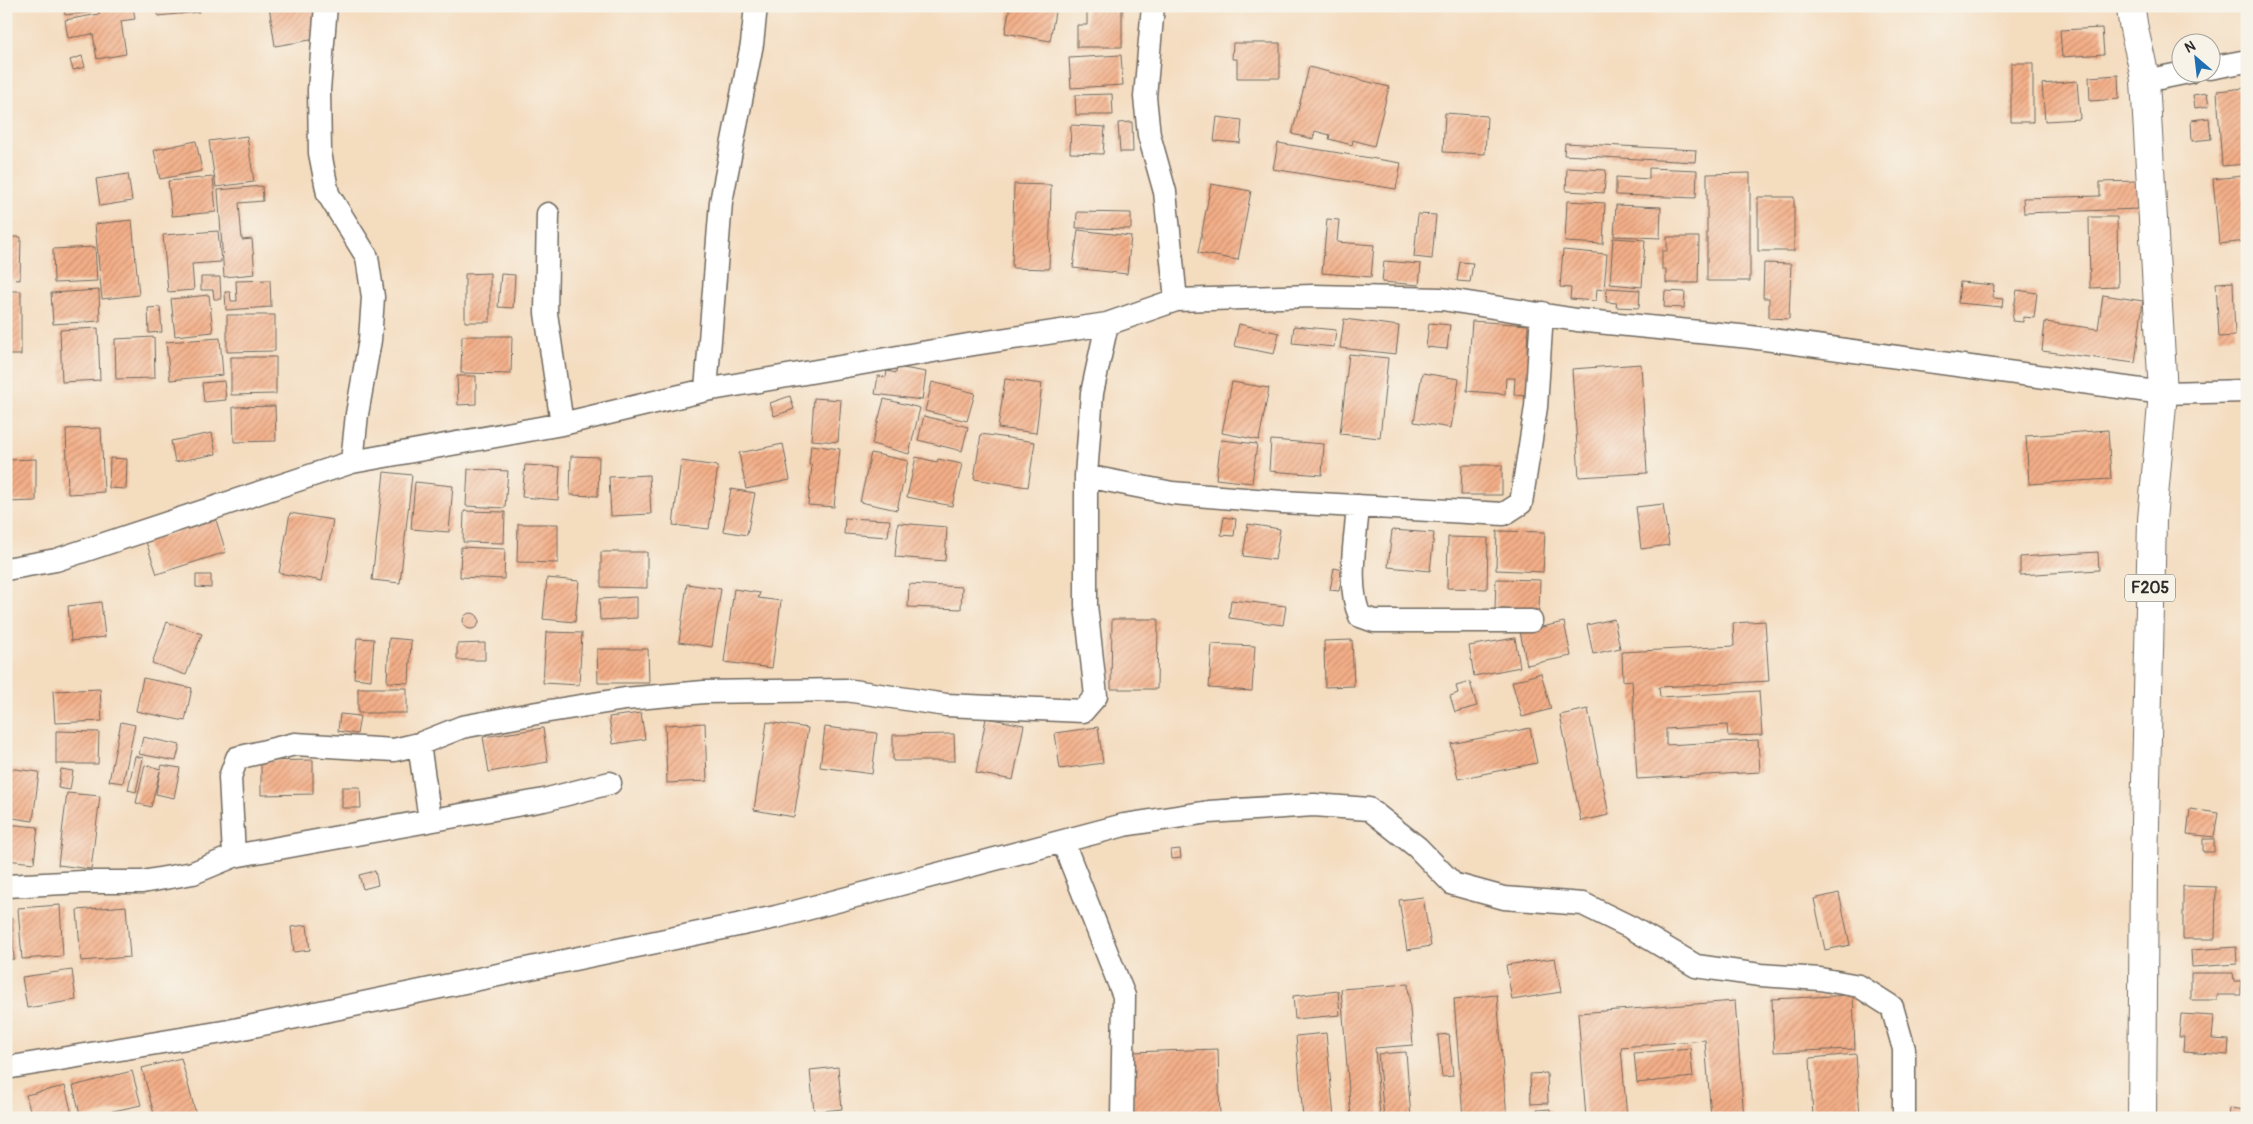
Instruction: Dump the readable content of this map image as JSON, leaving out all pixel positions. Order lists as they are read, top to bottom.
{
  "streets": {
    "main road": ["F205"]
  },
  "north": "top left"
}
